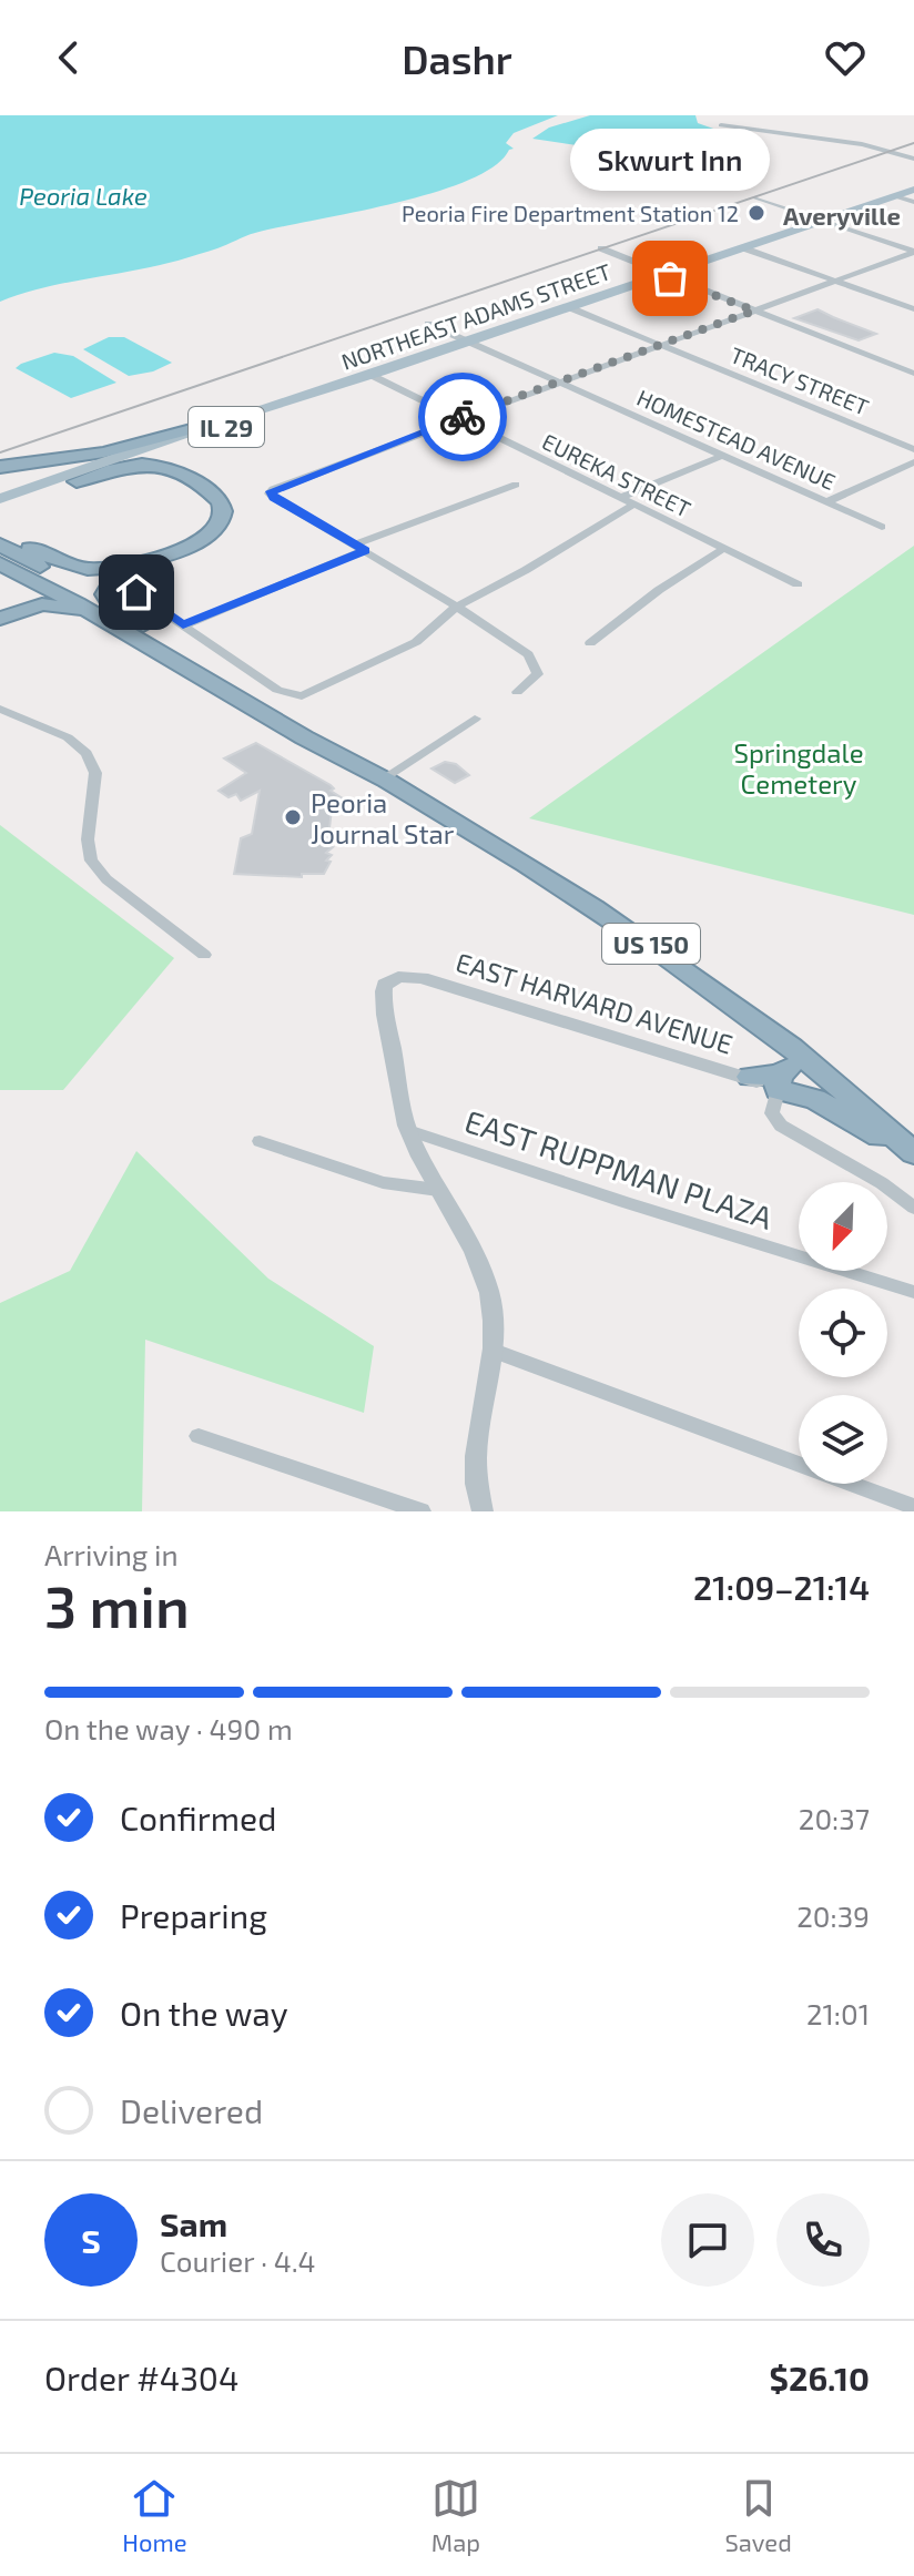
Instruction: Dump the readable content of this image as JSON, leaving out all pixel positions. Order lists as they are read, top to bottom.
{
  "streets": {
    "highway": ["US 150"],
    "main road": ["NORTHEAST ADAMS STREET", "IL 29"],
    "street": [
      "TRACY STREET",
      "HOMESTEAD AVENUE",
      "EUREKA STREET",
      "EAST HARVARD AVENUE",
      "EAST RUPPMAN PLAZA"
    ]
  },
  "crossings": [
    ["NORTHEAST ADAMS STREET", "TRACY STREET"],
    ["NORTHEAST ADAMS STREET", "HOMESTEAD AVENUE"],
    ["NORTHEAST ADAMS STREET", "EUREKA STREET"],
    ["EAST HARVARD AVENUE", "EAST RUPPMAN PLAZA"]
  ],
  "districts": ["Averyville"],
  "water": ["Peoria Lake"],
  "parks": ["Springdale Cemetery"],
  "places": ["Peoria Fire Department Station 12", "Skwurt Inn", "Peoria Journal Star"],
  "north": "bottom left",
  "page": {
    "header": "Dashr",
    "bubble": "Skwurt Inn",
    "heading": ["3 min", "Arriving in", "21:09–21:14"],
    "panel": [
      "Sam",
      "Courier · 4.4",
      "Order #4304",
      "$26.10"
    ],
    "bar": "On the way · 490 m",
    "list": [
      ["Confirmed", "20:37"],
      ["Preparing", "20:39"],
      ["On the way", "21:01"],
      "Delivered"
    ],
    "round": "S",
    "tabs": ["Home", "Map", "Saved"]
  }
}
